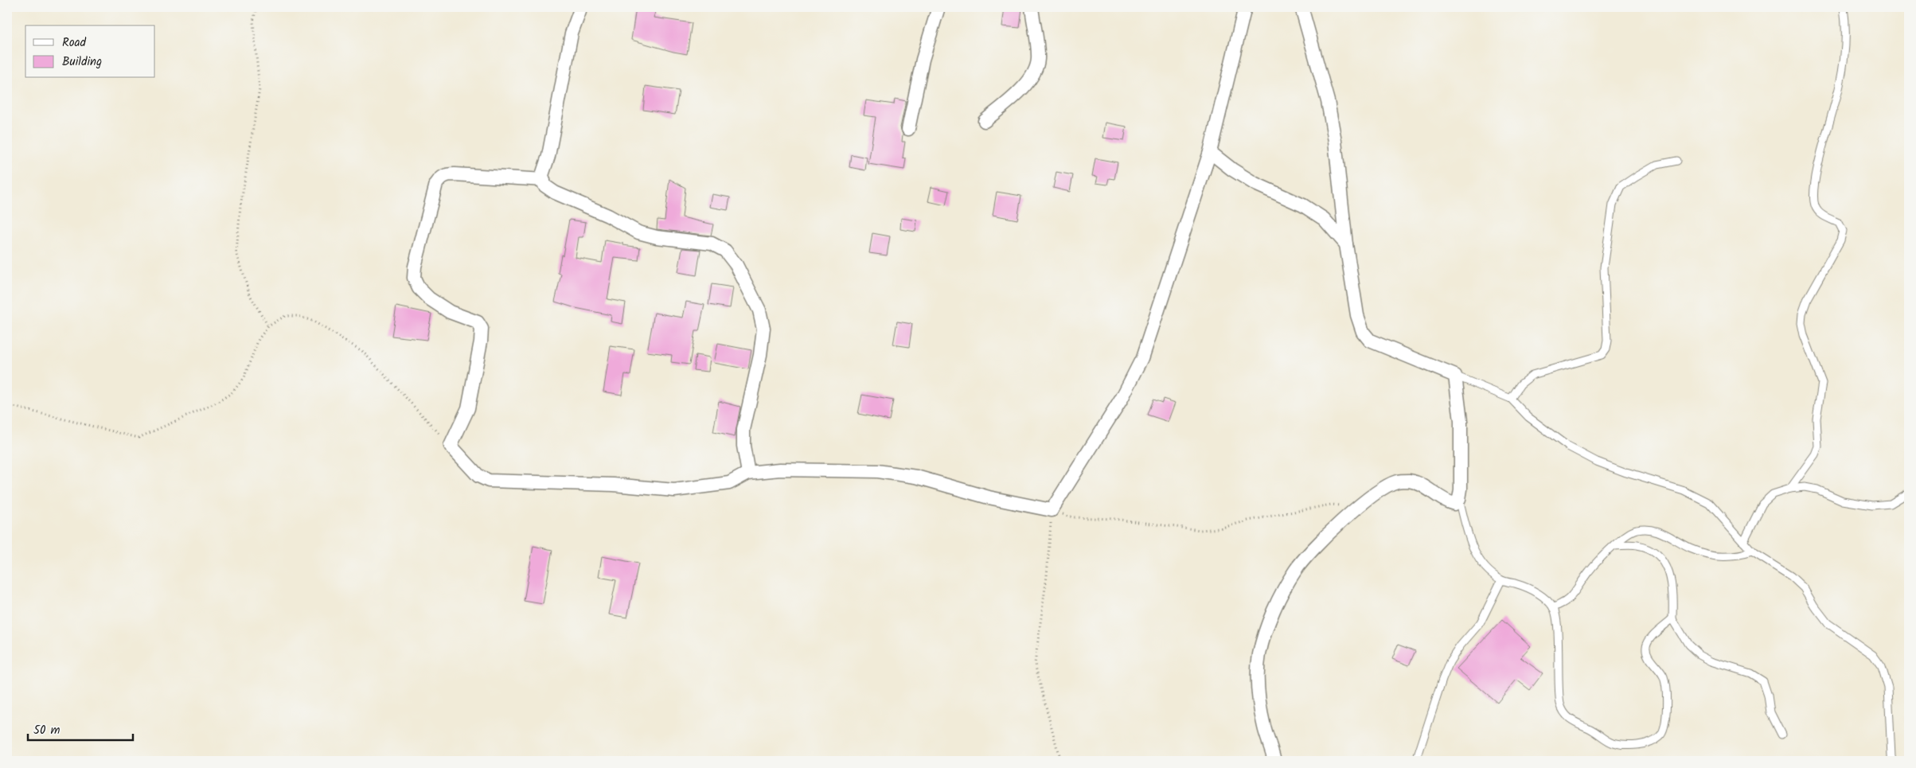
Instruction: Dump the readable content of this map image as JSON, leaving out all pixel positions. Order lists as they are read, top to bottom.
{
  "legend": ["Road", "Building"],
  "scale_bar": "50 m"
}
